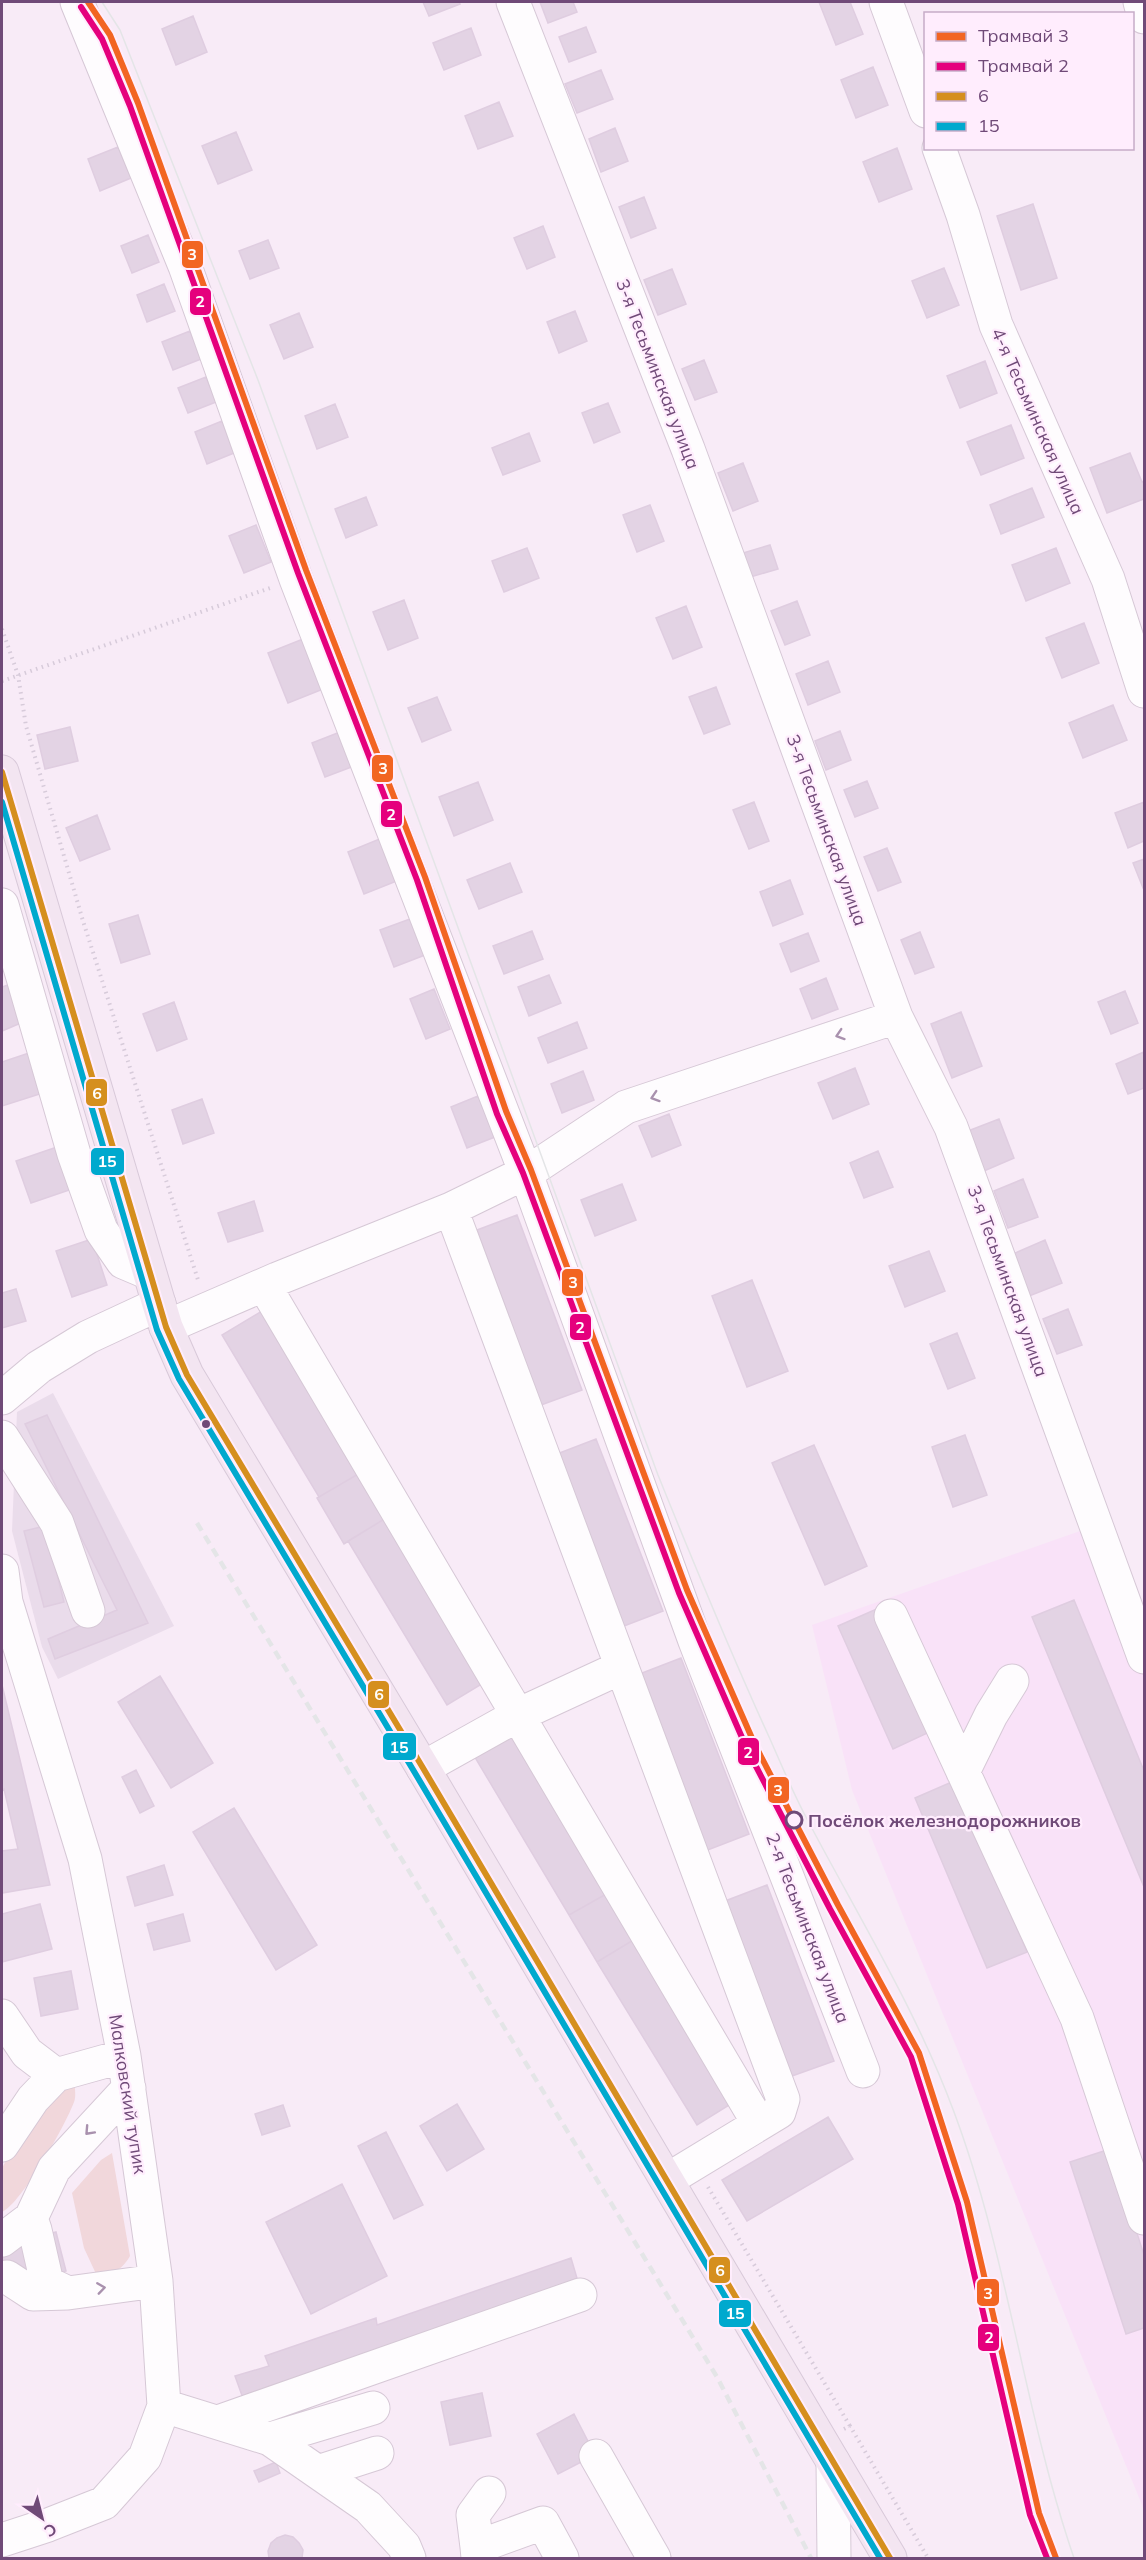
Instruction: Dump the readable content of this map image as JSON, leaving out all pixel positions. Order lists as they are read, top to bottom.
{
  "streets": {
    "street": [
      "3-я Тесьминская улица",
      "4-я Тесьминская улица",
      "2-я Тесьминская улица",
      "Малковский тупик"
    ]
  },
  "places": ["Посёлок железнодорожников"],
  "lines": [
    "tram line 3",
    "tram line 2",
    "transit line 6",
    "transit line 15"
  ],
  "legend": [
    "Трамвай 3",
    "Трамвай 2",
    "6",
    "15"
  ],
  "north": "bottom right"
}
